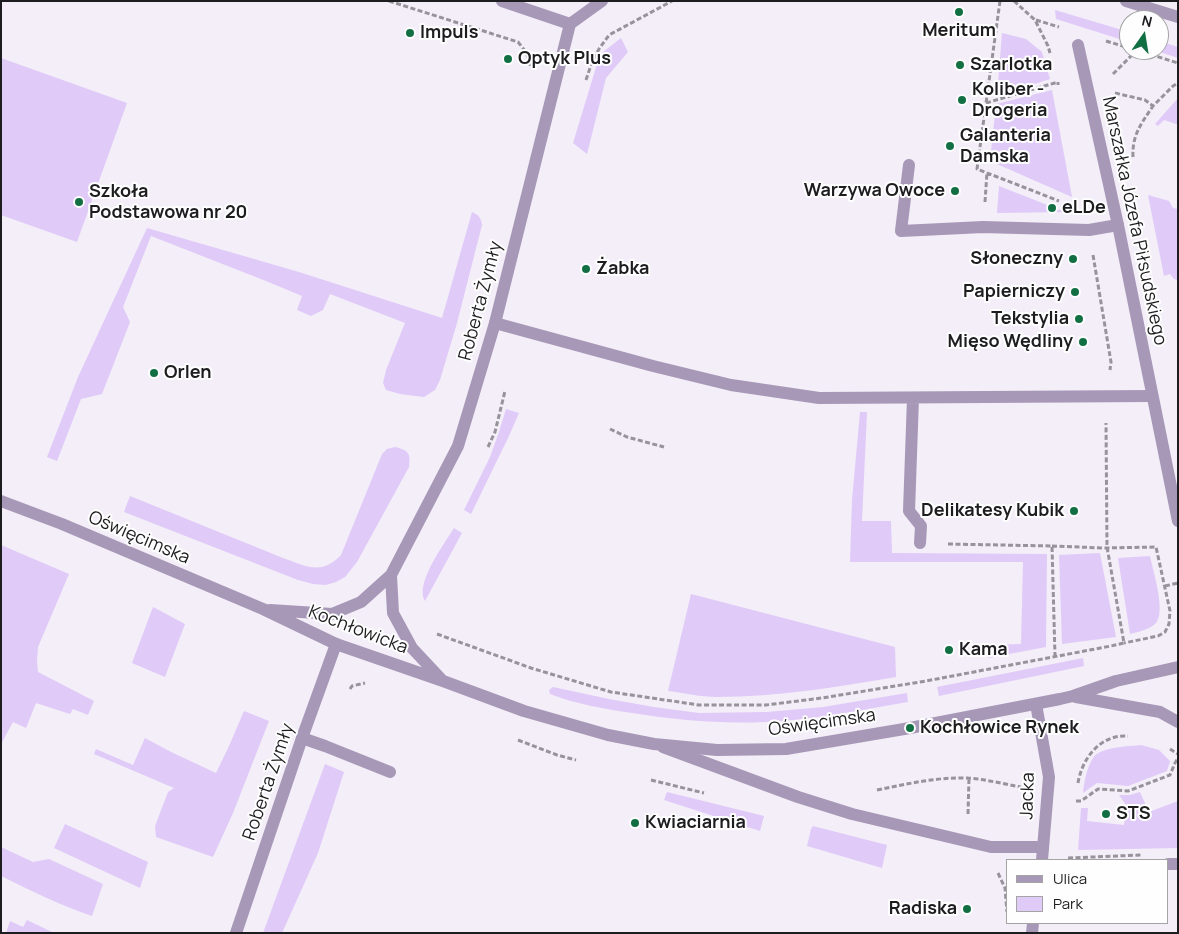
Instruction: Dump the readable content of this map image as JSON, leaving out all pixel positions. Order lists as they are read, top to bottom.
{
  "streets": {
    "street": [
      "Marszałka Józefa Piłsudskiego",
      "Roberta Żymły",
      "Oświęcimska",
      "Kochłowicka",
      "Jacka"
    ]
  },
  "crossings": [
    ["Roberta Żymły", "Oświęcimska"],
    ["Roberta Żymły", "Kochłowicka"],
    ["Oświęcimska", "Kochłowicka"],
    ["Oświęcimska", "Jacka"]
  ],
  "places": [
    "Meritum",
    "Impuls",
    "Optyk Plus",
    "Szarlotka",
    "Koliber - Drogeria",
    "Galanteria Damska",
    "Warzywa Owoce",
    "Szkoła Podstawowa nr 20",
    "eLDe",
    "Słoneczny",
    "Żabka",
    "Papierniczy",
    "Tekstylia",
    "Mięso Wędliny",
    "Orlen",
    "Delikatesy Kubik",
    "Kama",
    "Kochłowice Rynek",
    "STS",
    "Kwiaciarnia",
    "Radiska"
  ],
  "legend": ["Ulica", "Park"],
  "north": "top"
}
